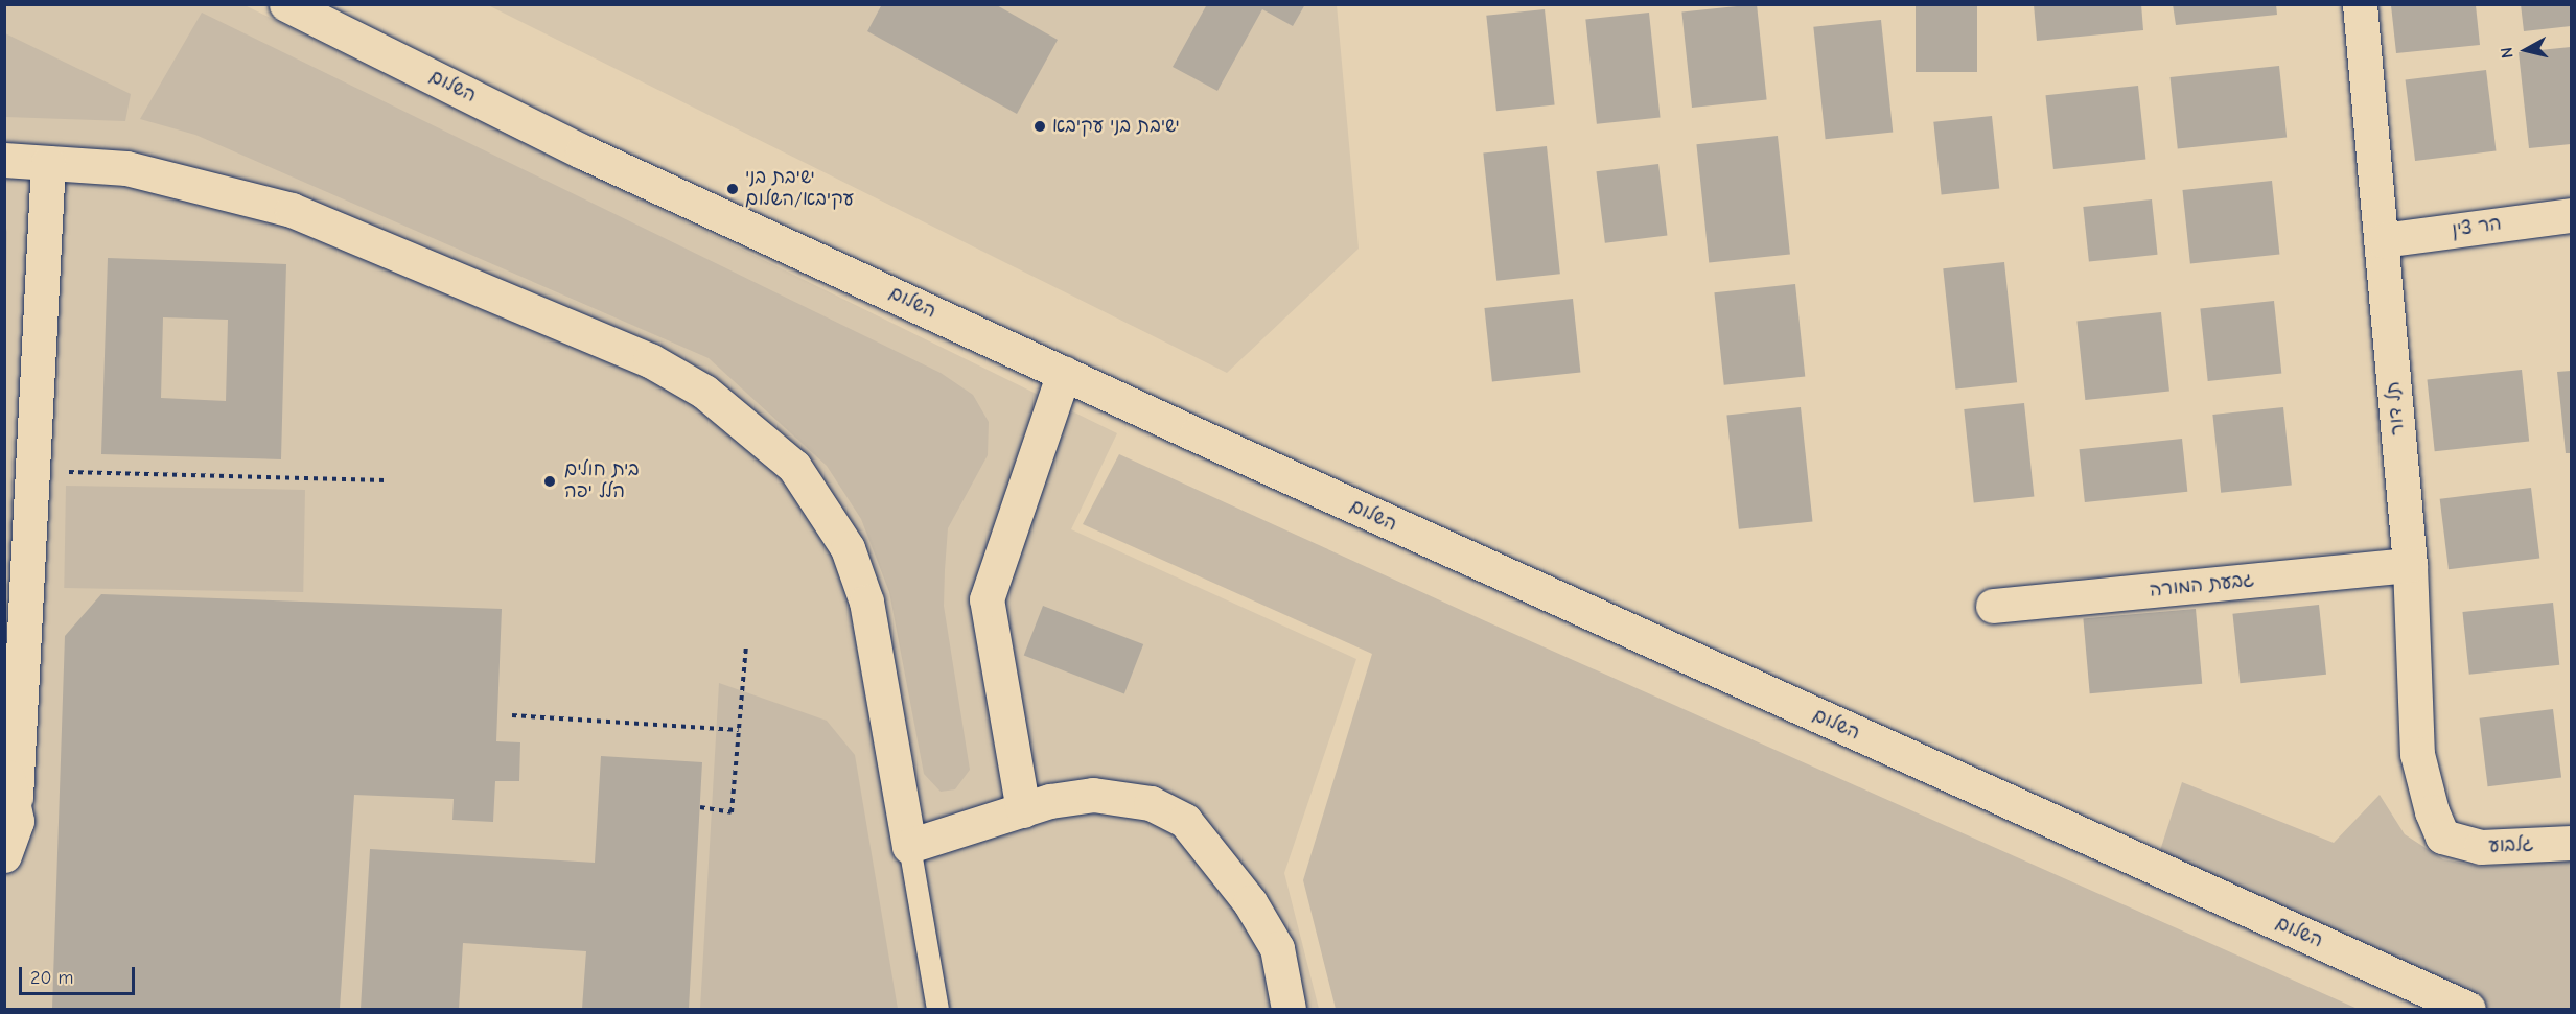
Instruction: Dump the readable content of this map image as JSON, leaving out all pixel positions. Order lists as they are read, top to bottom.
{
  "streets": {
    "street": [
      "השלום",
      "הר צין",
      "תל דור",
      "גבעת המורה",
      "גלבוע"
    ]
  },
  "crossings": [
    ["הר צין", "תל דור"],
    ["תל דור", "גבעת המורה"],
    ["תל דור", "גלבוע"]
  ],
  "places": ["ישיבת בני עקיבא", "ישיבת בני עקיבא/השלום", "בית חולים הלל יפה"],
  "scale_bar": "20 m",
  "north": "left"
}
